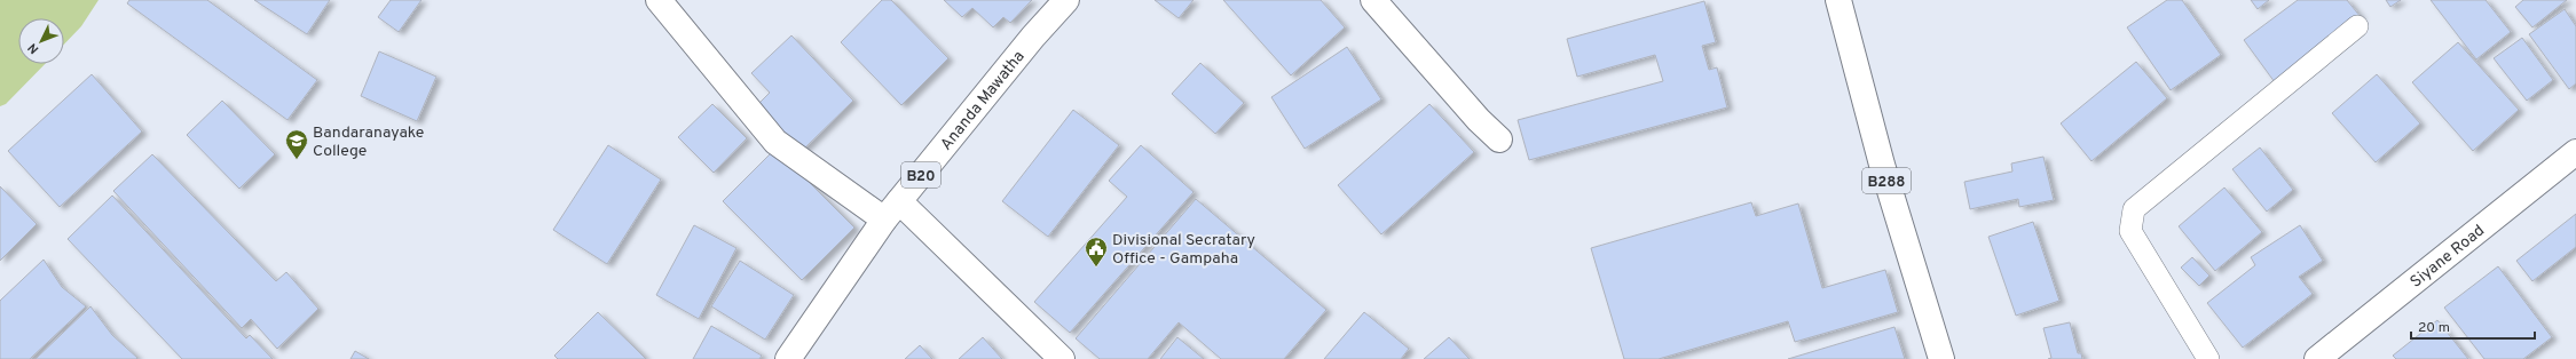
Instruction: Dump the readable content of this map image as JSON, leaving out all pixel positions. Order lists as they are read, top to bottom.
{
  "streets": {
    "street": [
      "Ananda Mawatha",
      "B20",
      "B288",
      "Siyane Road"
    ]
  },
  "places": {
    "school or university": ["Bandaranayake College"],
    "public building": ["Divisional Secratary Office - Gampaha"]
  },
  "scale_bar": "20 m",
  "north": "bottom left"
}
